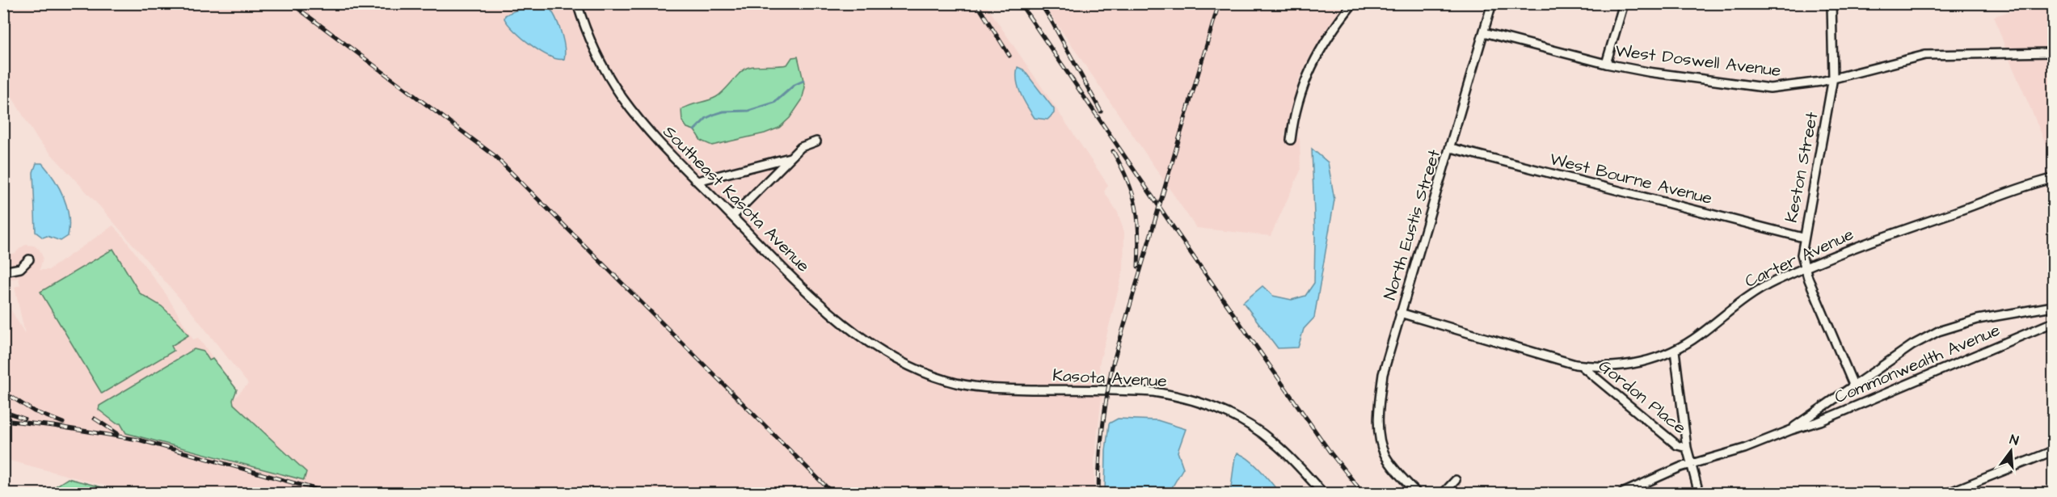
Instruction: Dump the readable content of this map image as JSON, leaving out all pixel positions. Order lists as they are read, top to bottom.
{
  "streets": {
    "street": [
      "West Doswell Avenue",
      "Keston Street",
      "West Bourne Avenue",
      "Southeast Kasota Avenue",
      "North Eustis Street",
      "Carter Avenue",
      "Commonwealth Avenue",
      "Kasota Avenue",
      "Gordon Place"
    ]
  },
  "crossings": [
    ["West Doswell Avenue", "Keston Street"],
    ["West Doswell Avenue", "North Eustis Street"],
    ["Keston Street", "West Bourne Avenue"],
    ["Keston Street", "Carter Avenue"],
    ["Keston Street", "Commonwealth Avenue"],
    ["West Bourne Avenue", "North Eustis Street"],
    ["Southeast Kasota Avenue", "Kasota Avenue"],
    ["North Eustis Street", "Carter Avenue"],
    ["Carter Avenue", "Gordon Place"]
  ],
  "north": "top"
}
